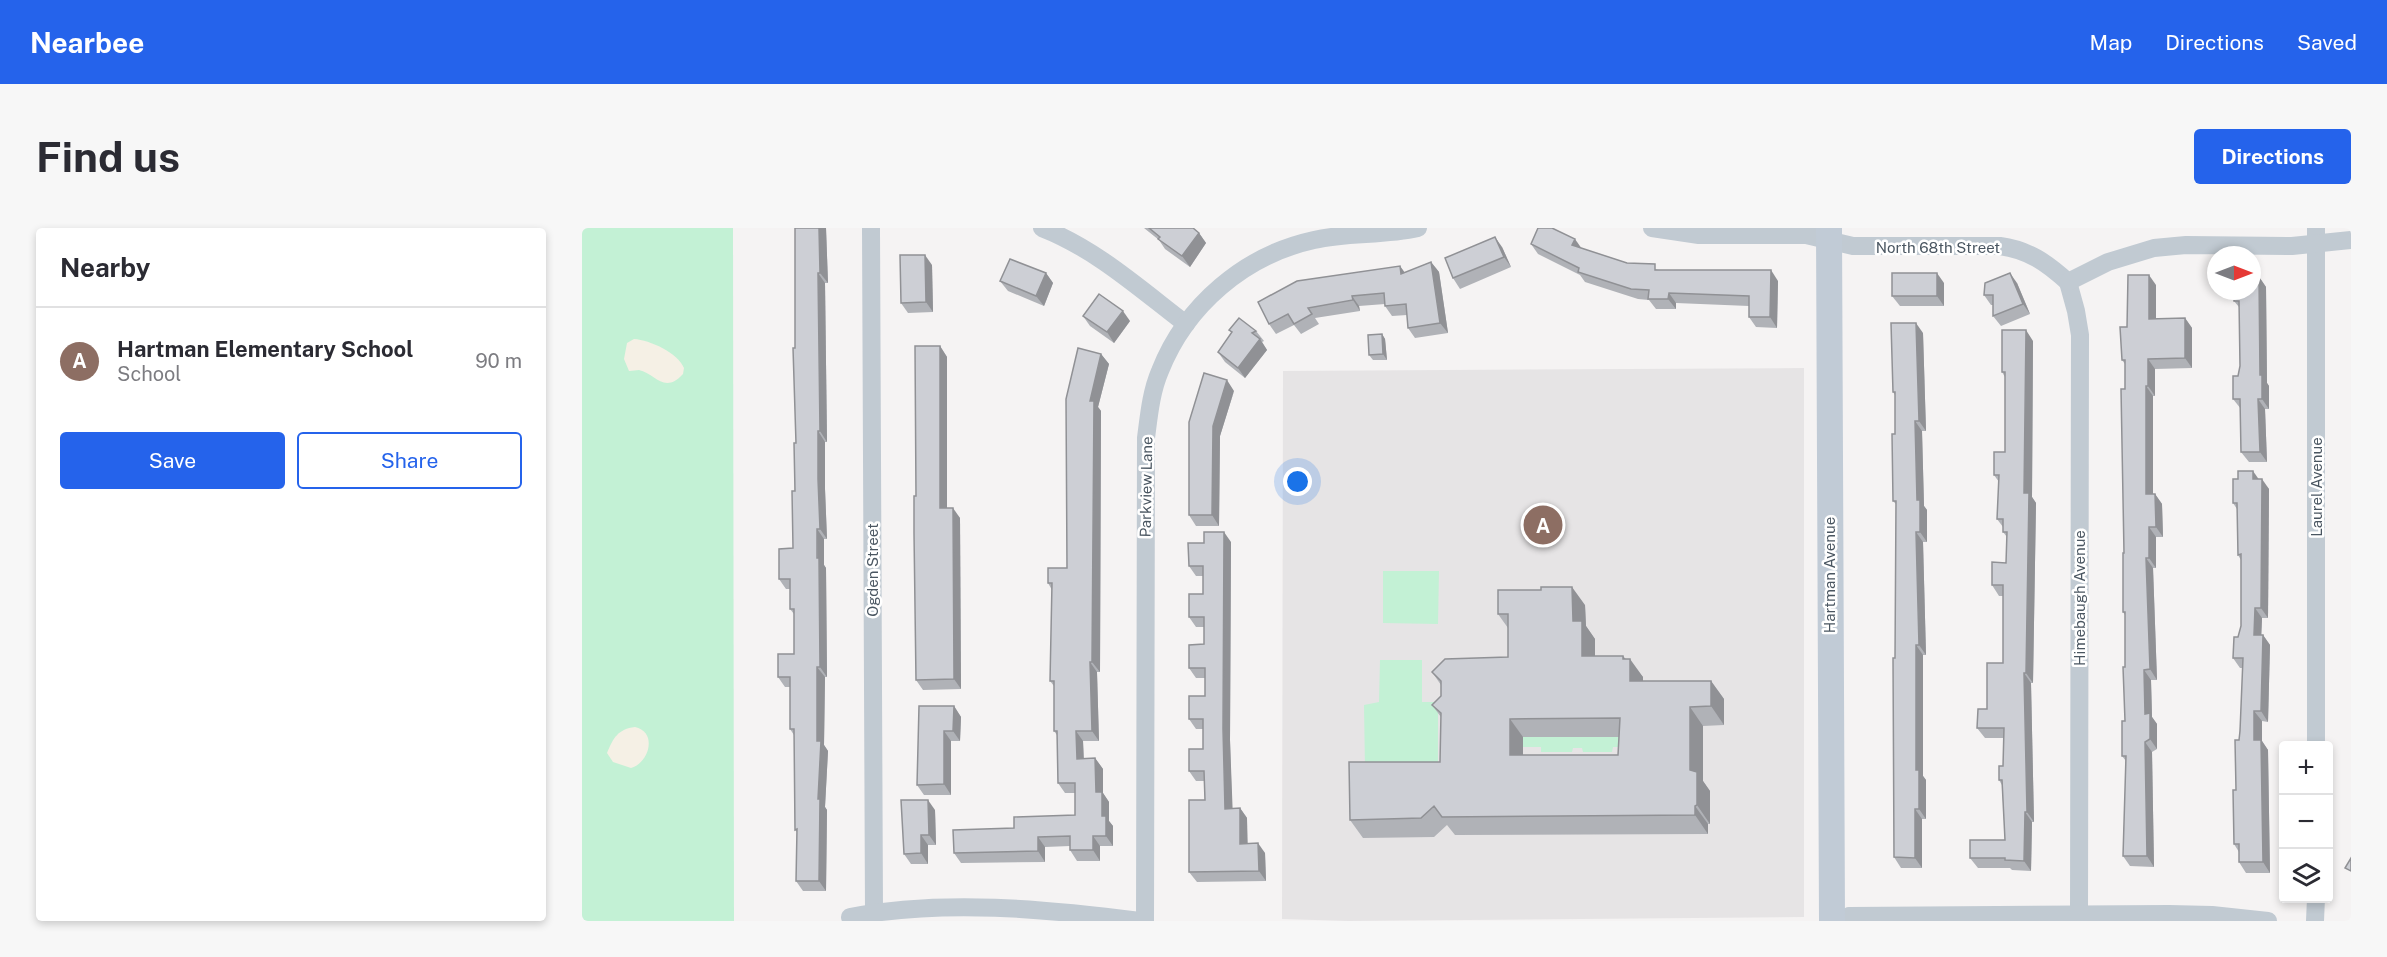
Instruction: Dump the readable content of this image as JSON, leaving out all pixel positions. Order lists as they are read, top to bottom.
{
  "streets": {
    "main road": ["Hartman Avenue"],
    "street": [
      "North 68th Street",
      "Parkview Lane",
      "Laurel Avenue",
      "Ogden Street",
      "Himebaugh Avenue"
    ]
  },
  "crossings": [
    ["North 68th Street", "Hartman Avenue"],
    ["North 68th Street", "Himebaugh Avenue"]
  ],
  "north": "right",
  "page": {
    "header": "Nearbee",
    "nav": ["Map", "Directions", "Saved"],
    "buttons": [
      "Directions",
      ["Save", "Share"]
    ],
    "title": "Find us",
    "heading": "Nearby",
    "list": [
      {
        "mark": "A",
        "name": "Hartman Elementary School",
        "note": "School",
        "value": "90 m"
      }
    ],
    "pins": "A",
    "map_buttons": ["+", "−"]
  }
}
